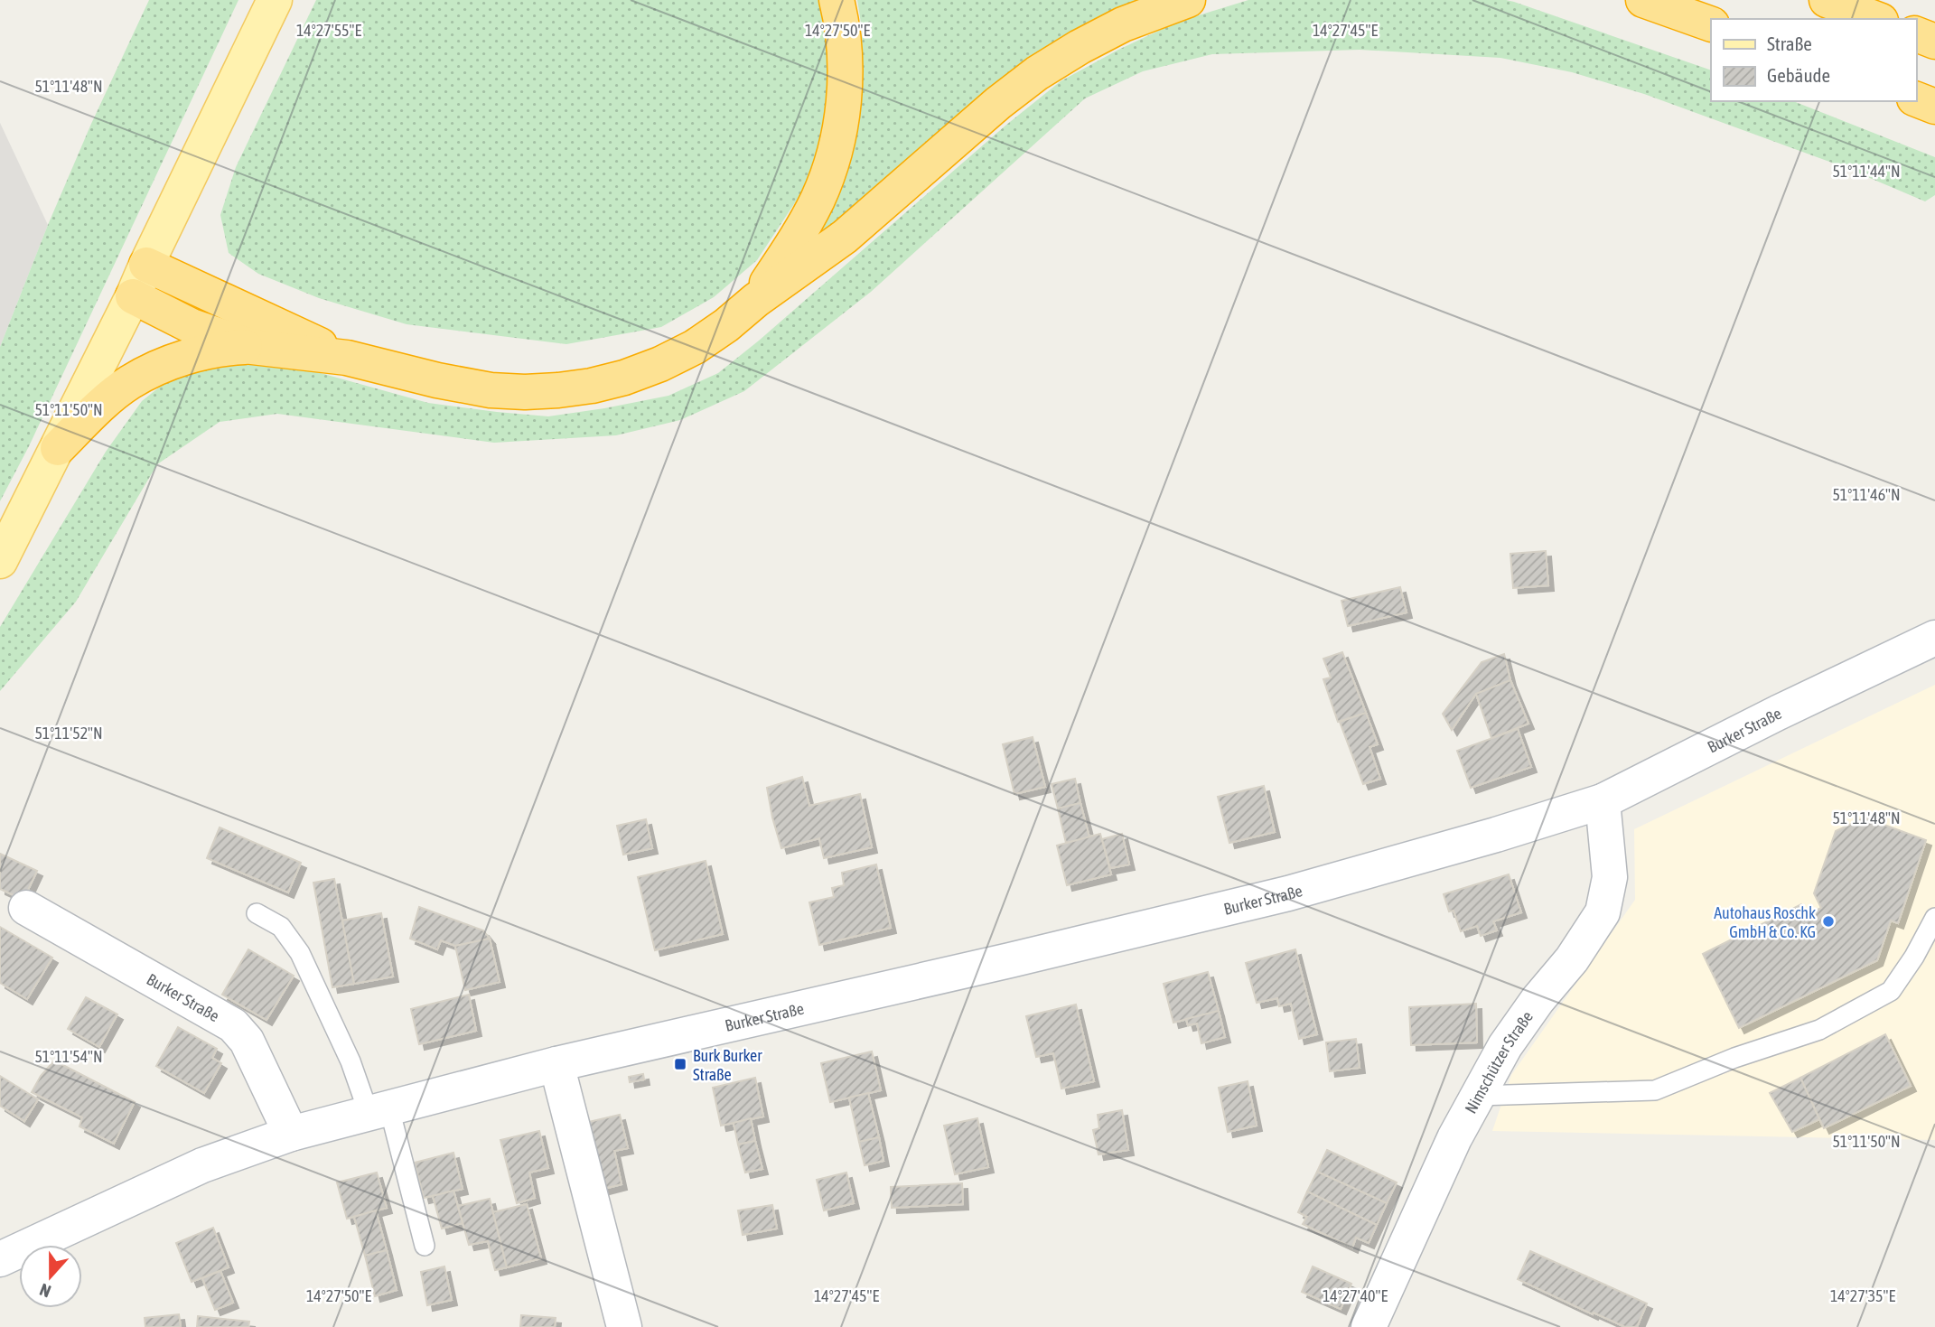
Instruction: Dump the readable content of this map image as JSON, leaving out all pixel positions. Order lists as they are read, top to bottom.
{
  "streets": {
    "street": ["Burker Straße", "Nimschützer Straße"]
  },
  "crossings": [
    ["Burker Straße", "Nimschützer Straße"]
  ],
  "places": {
    "other": ["Autohaus Roschk GmbH & Co. KG"],
    "transit": ["Burk Burker Straße"]
  },
  "legend": ["Straße", "Gebäude"],
  "north": "bottom",
  "coordinates": [
    "14°27'50\"E",
    "14°27'45\"E",
    "14°27'55\"E",
    "51°11'48\"N",
    "51°11'44\"N",
    "51°11'50\"N",
    "51°11'46\"N",
    "51°11'52\"N",
    "51°11'54\"N",
    "14°27'40\"E",
    "14°27'35\"E"
  ]
}
